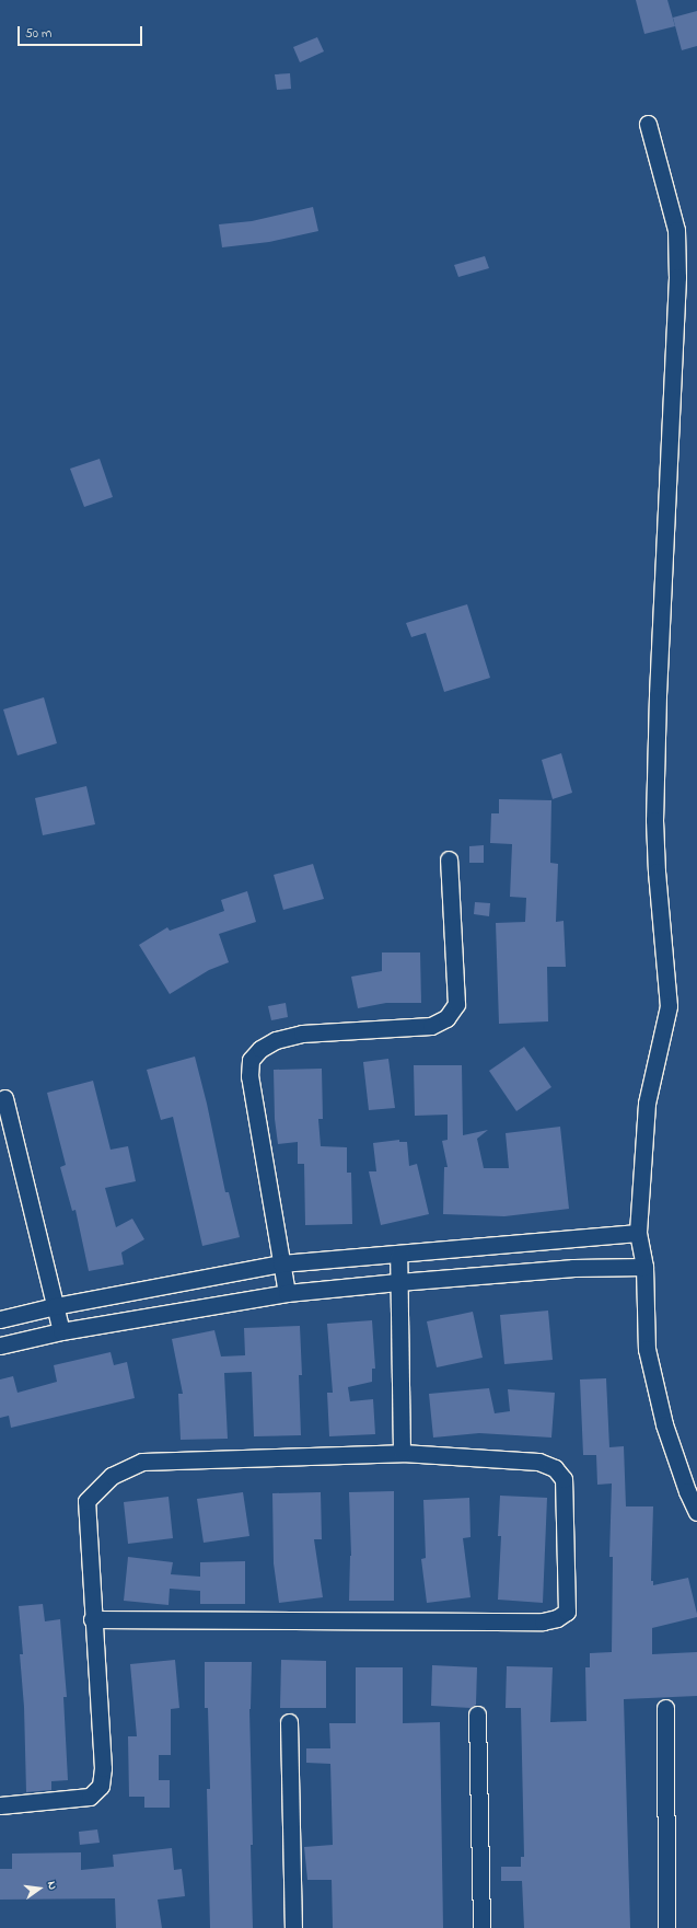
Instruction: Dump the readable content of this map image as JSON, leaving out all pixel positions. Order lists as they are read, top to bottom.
{
  "scale_bar": "50 m",
  "north": "right"
}
